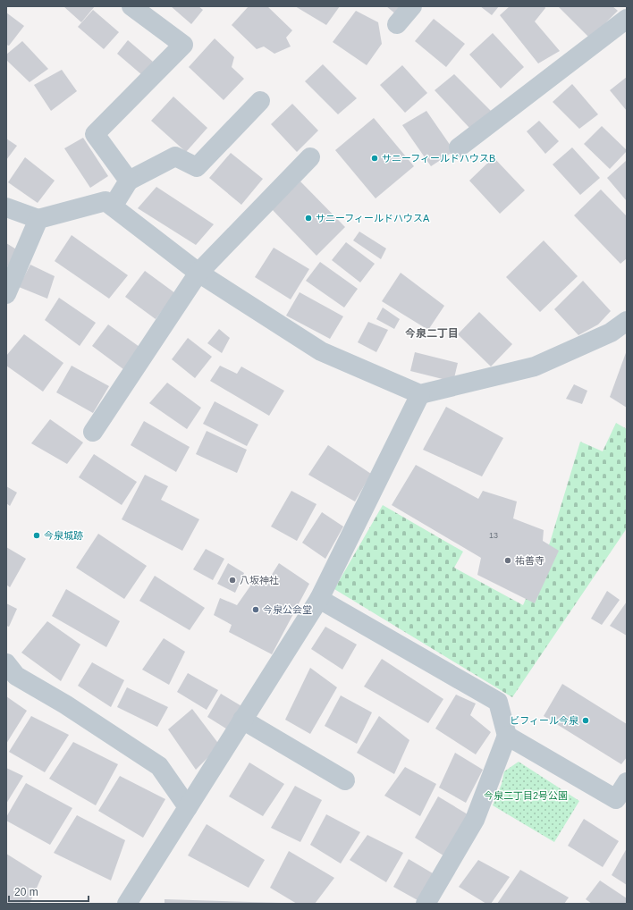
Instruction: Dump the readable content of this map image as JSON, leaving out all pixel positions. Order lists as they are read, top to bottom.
{
  "districts": ["今泉二丁目"],
  "parks": ["今泉二丁目2号公園"],
  "places": [
    "サニーフィールドハウスB",
    "サニーフィールドハウスA",
    "今泉城跡",
    "祐善寺",
    "八坂神社",
    "今泉公会堂",
    "ビフィール今泉"
  ],
  "house_numbers": ["13"],
  "scale_bar": "20 m"
}
